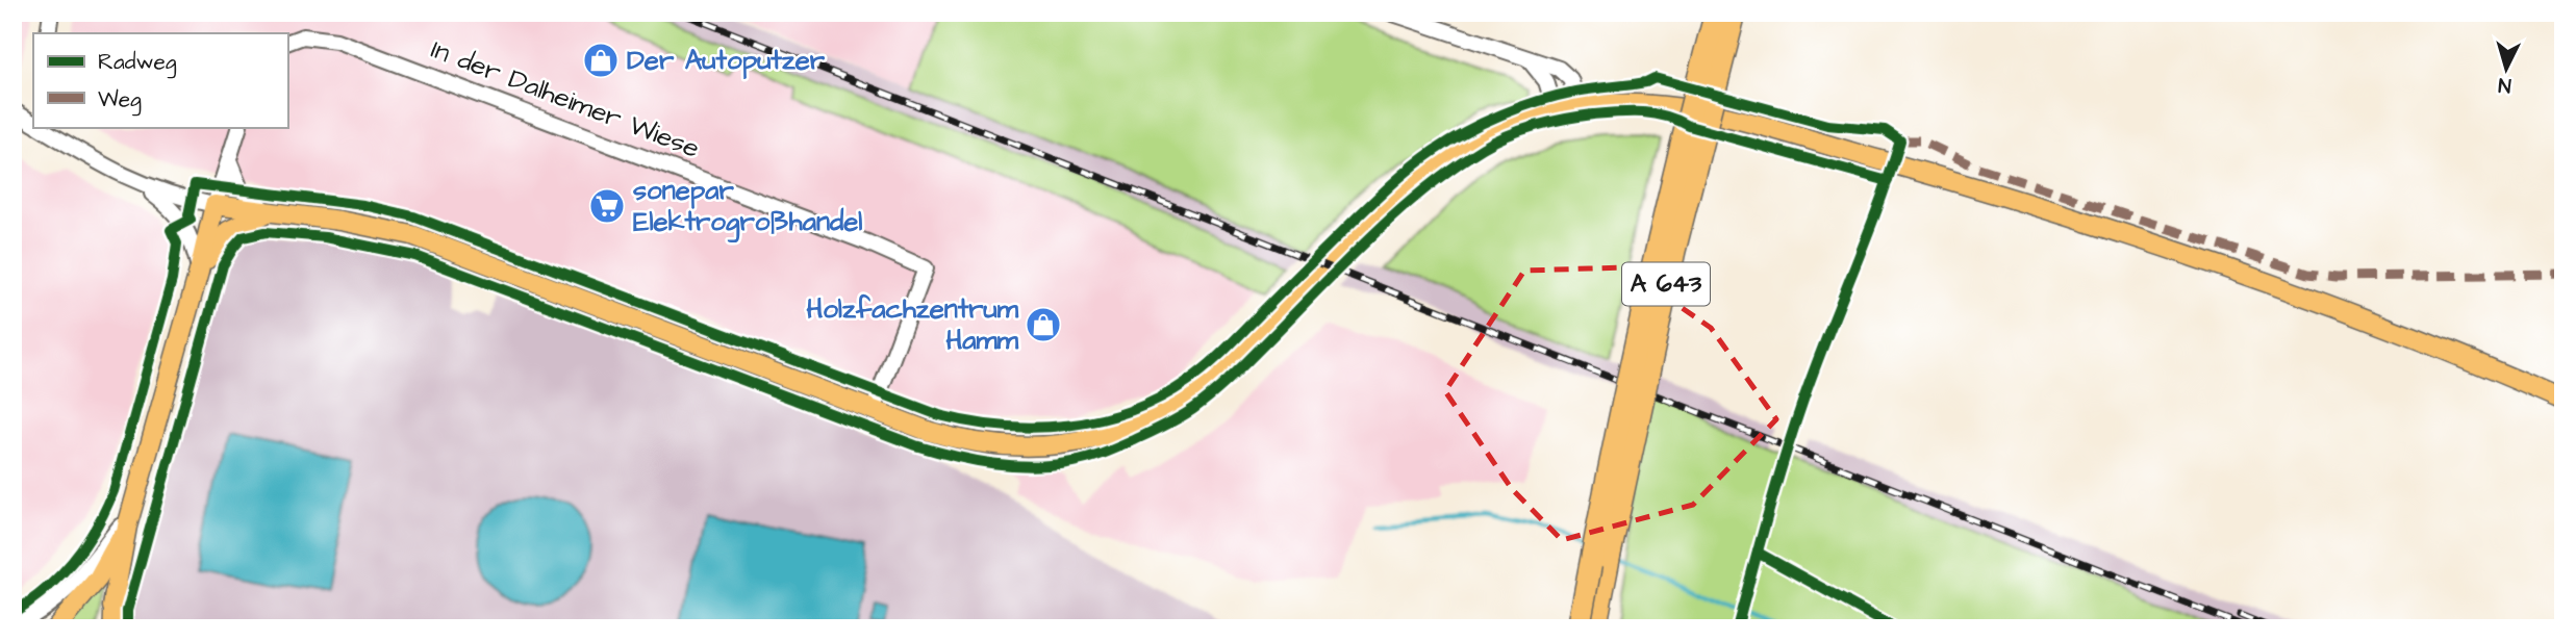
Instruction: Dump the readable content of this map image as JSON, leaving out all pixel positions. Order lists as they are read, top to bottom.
{
  "streets": {
    "highway": ["A 643"],
    "street": ["In der Dalheimer Wiese"]
  },
  "places": {
    "shop": ["Der Autoputzer", "Holzfachzentrum Hamm"],
    "supermarket": ["sonepar Elektrogroßhandel"]
  },
  "legend": ["Radweg", "Weg"],
  "north": "bottom"
}
